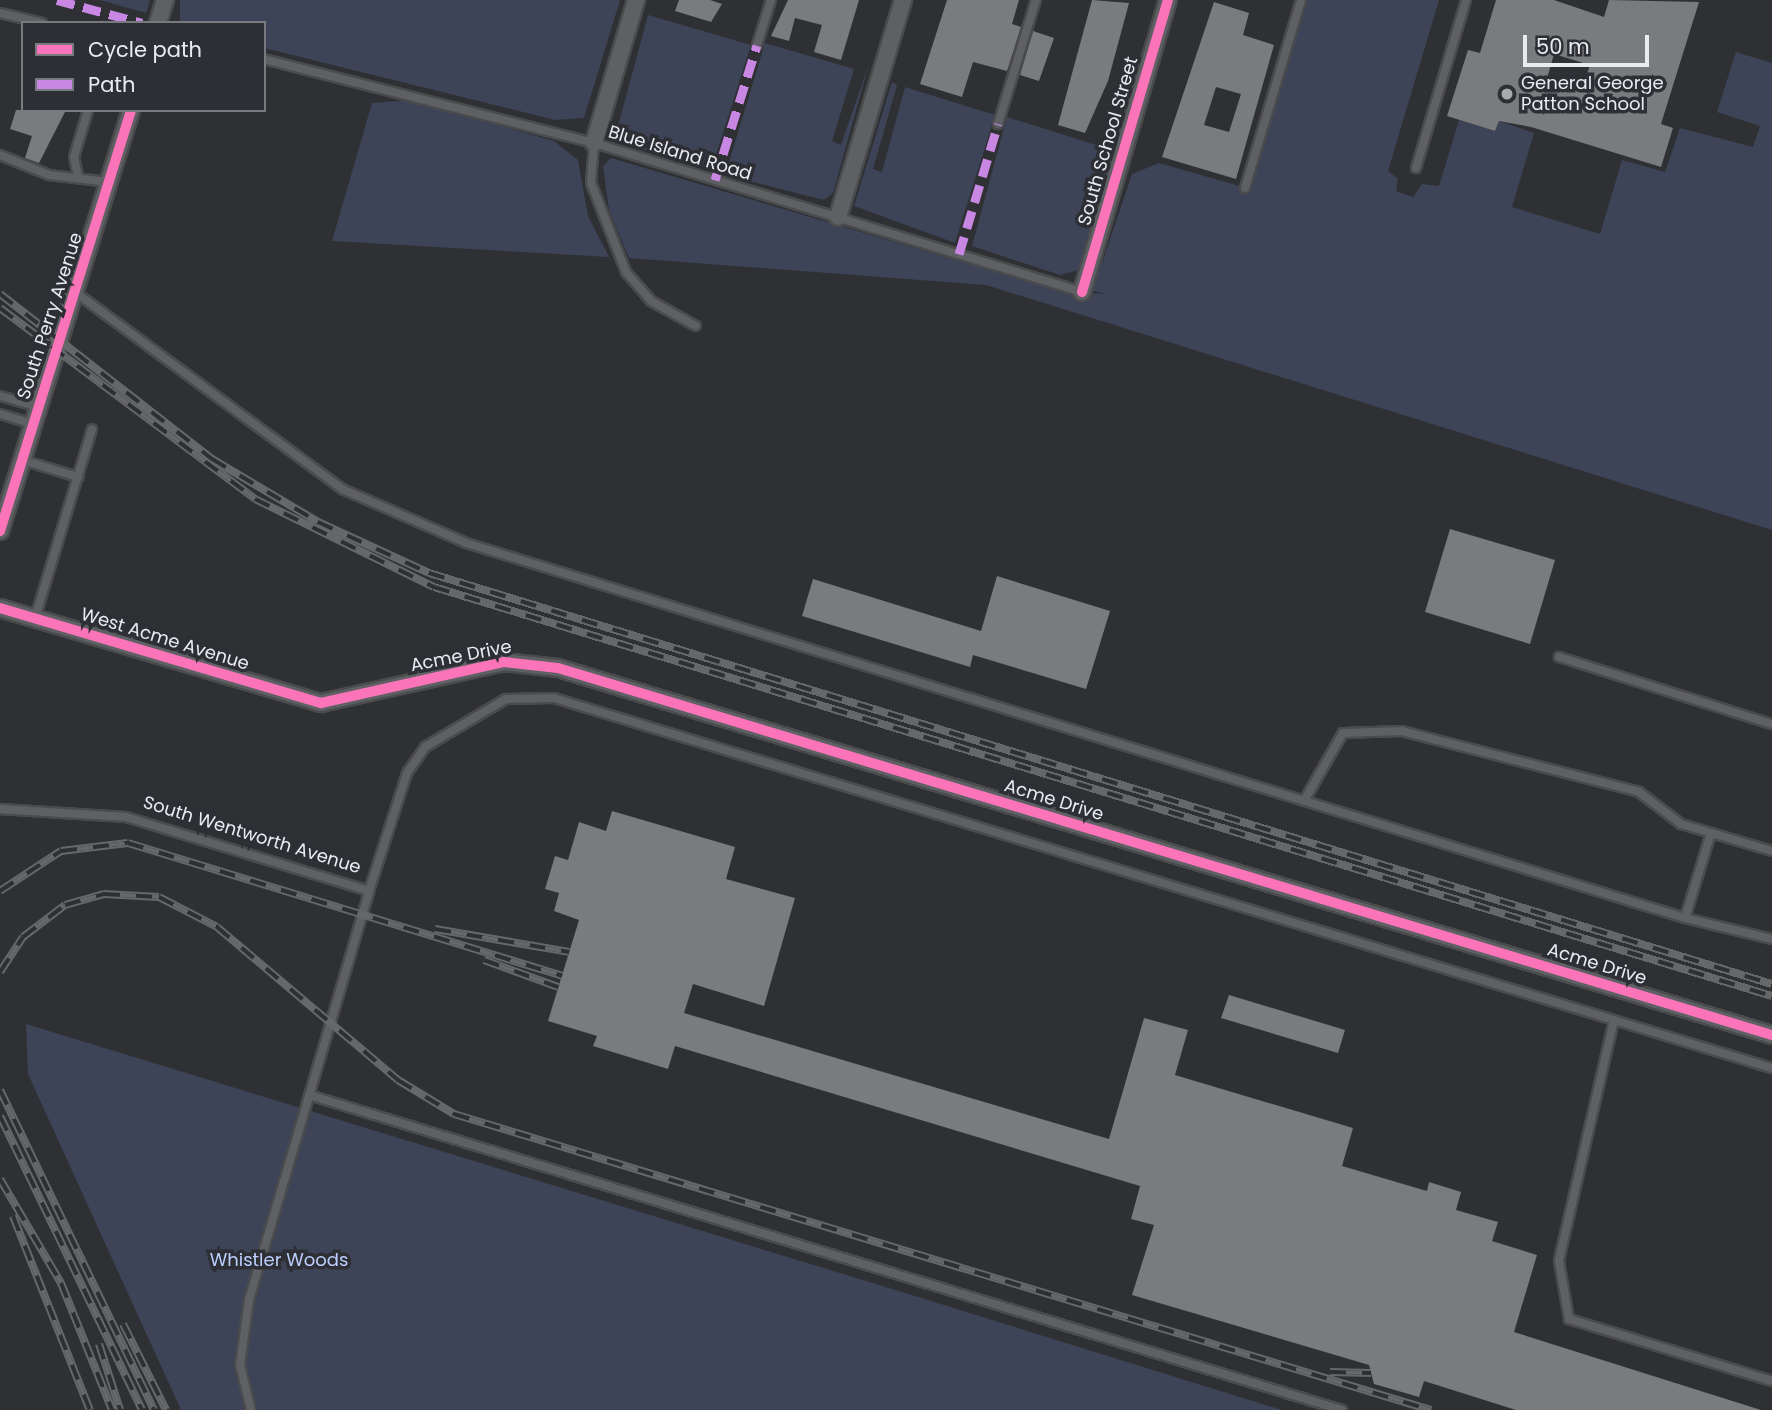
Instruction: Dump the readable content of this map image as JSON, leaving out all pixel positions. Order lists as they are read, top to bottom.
{
  "streets": {
    "street": [
      "South School Street",
      "South Perry Avenue",
      "West Acme Avenue",
      "Acme Drive"
    ],
    "lane": ["Blue Island Road", "South Wentworth Avenue"]
  },
  "crossings": [
    ["South School Street", "Blue Island Road"],
    ["West Acme Avenue", "Acme Drive"]
  ],
  "parks": ["Whistler Woods"],
  "places": ["General George Patton School"],
  "legend": ["Cycle path", "Path"],
  "scale_bar": "50 m"
}
